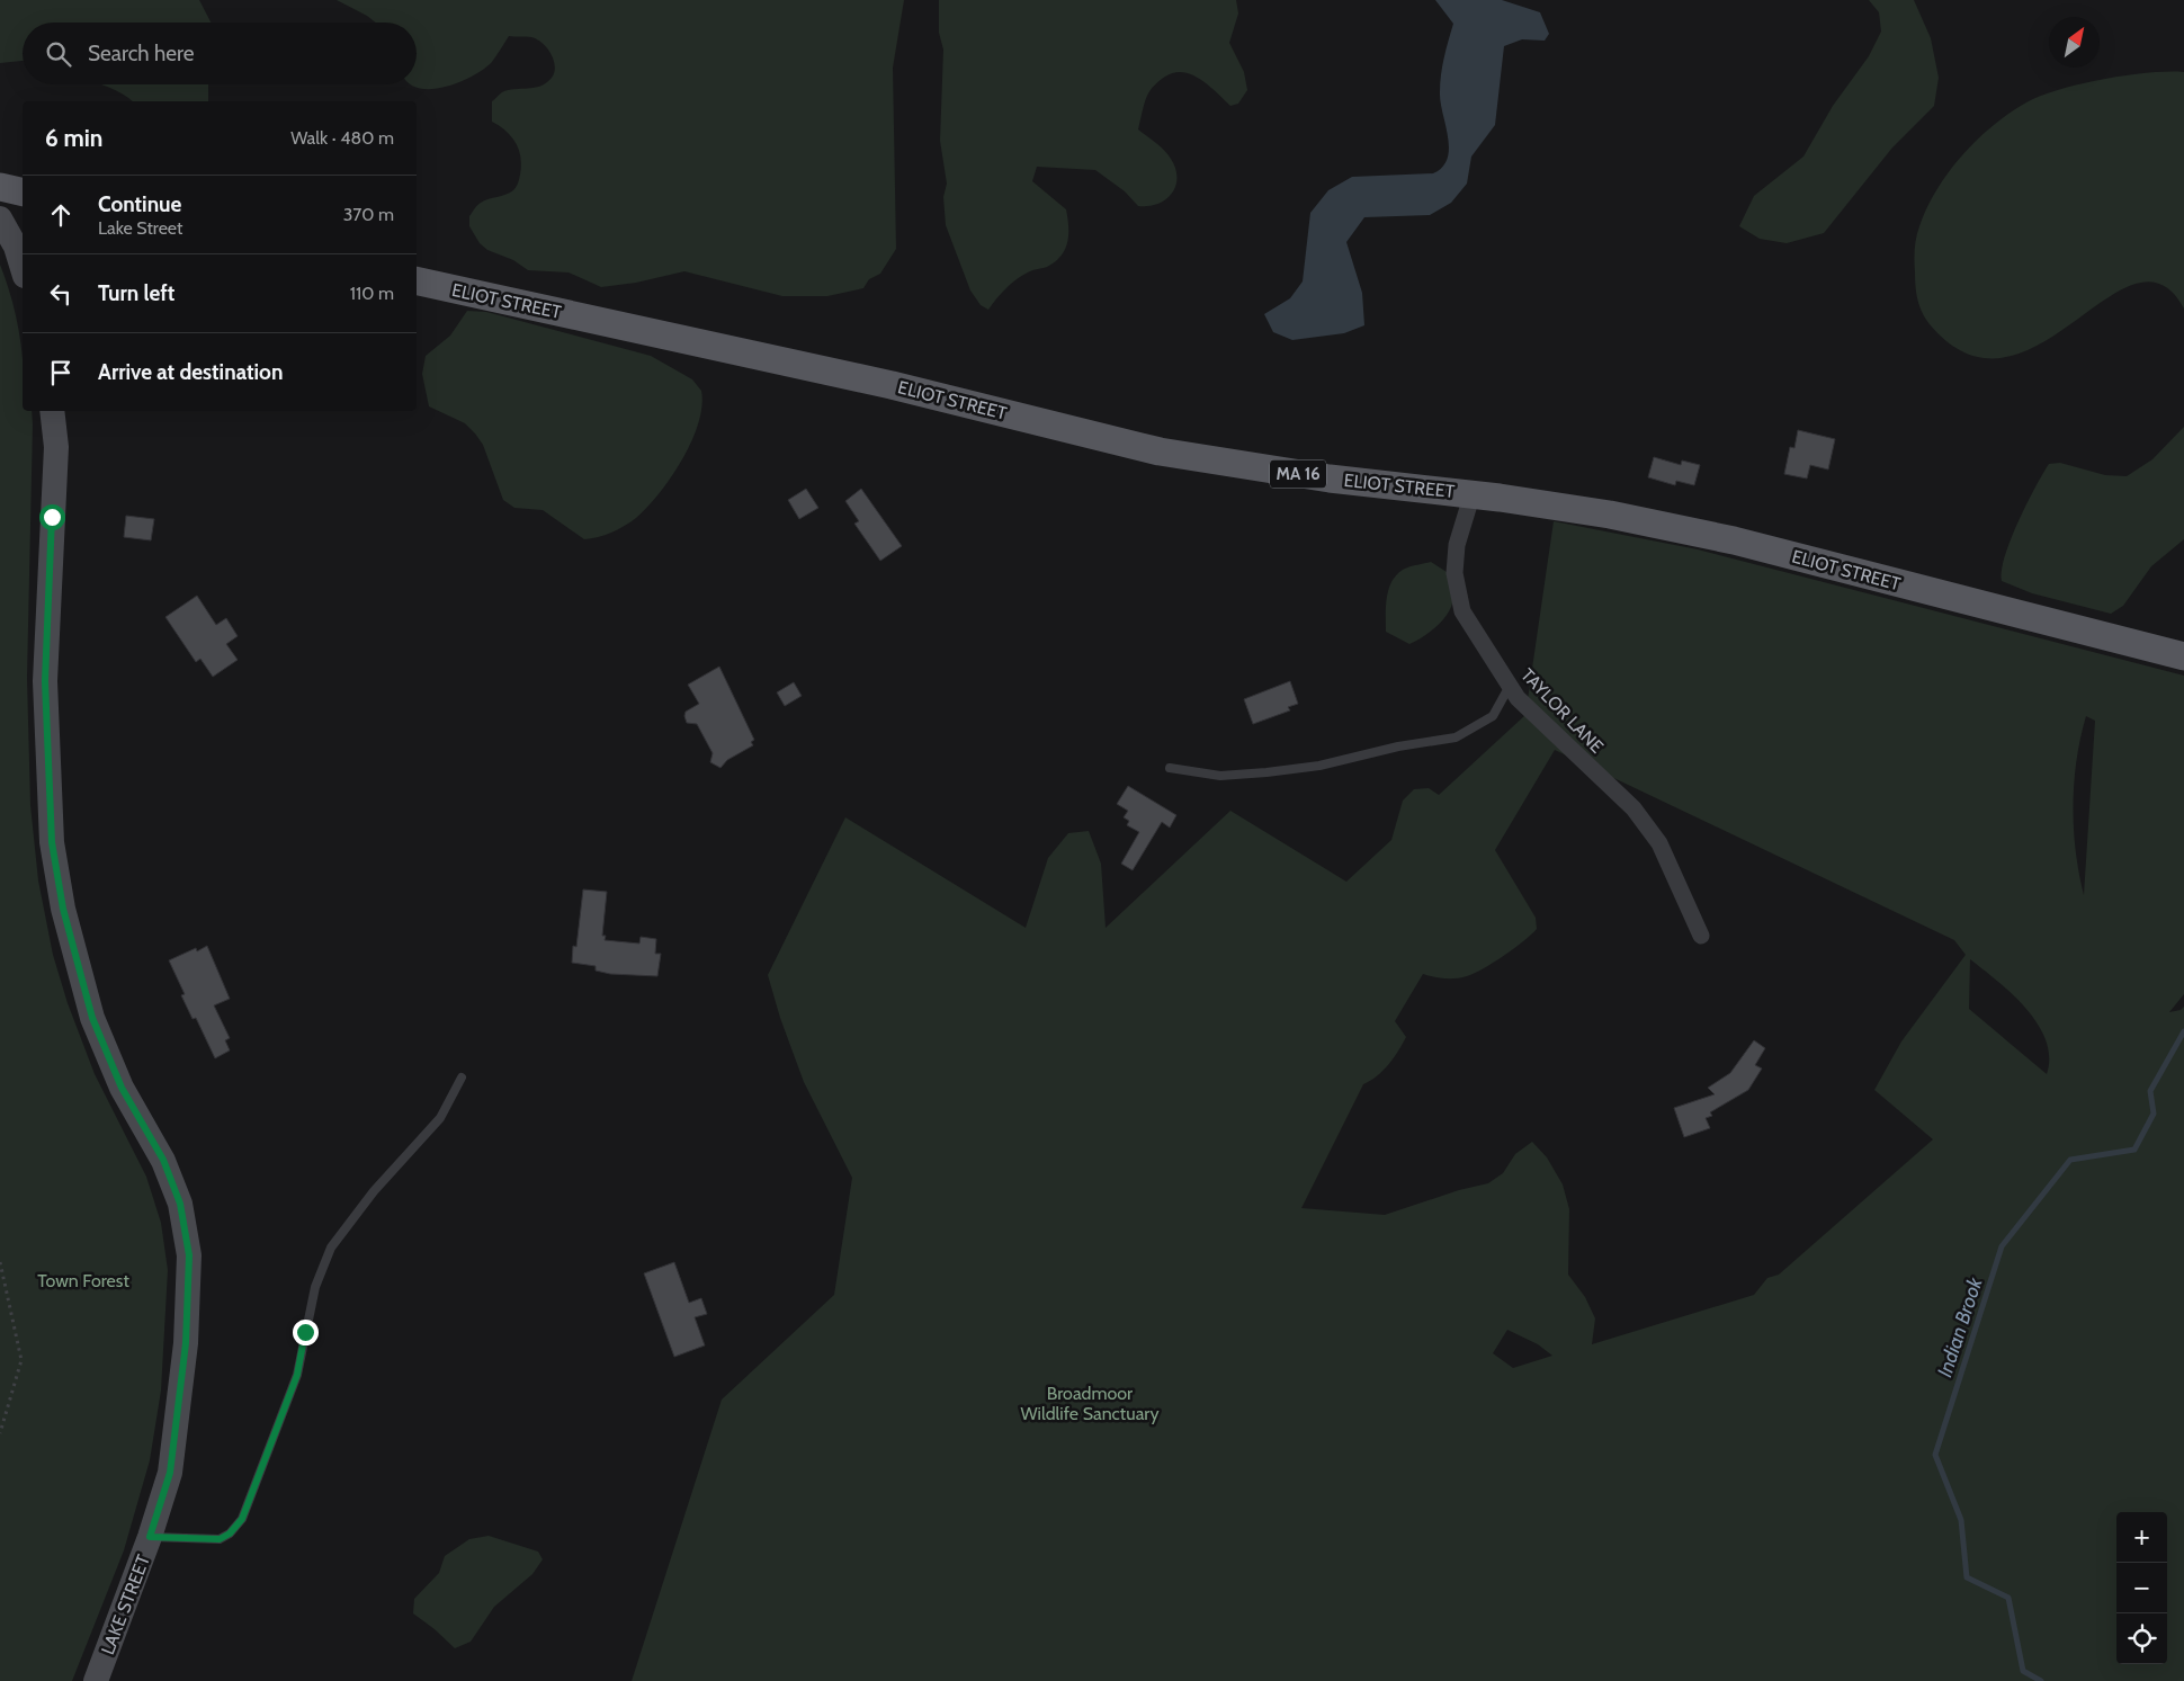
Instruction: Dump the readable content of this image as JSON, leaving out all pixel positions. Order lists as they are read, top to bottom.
{
  "streets": {
    "main road": ["ELIOT STREET", "MA 16"],
    "street": ["TAYLOR LANE", "LAKE STREET"]
  },
  "crossings": [
    ["ELIOT STREET", "TAYLOR LANE"]
  ],
  "water": ["Indian Brook"],
  "parks": ["Town Forest", "Broadmoor Wildlife Sanctuary"],
  "north": "top right",
  "page": {
    "search": "Search here",
    "heading": ["6 min", "Walk · 480 m"],
    "list": [
      ["Continue", "Lake Street", "370 m"],
      ["Turn left", "110 m"],
      "Arrive at destination"
    ],
    "map_buttons": ["+", "−"]
  }
}
